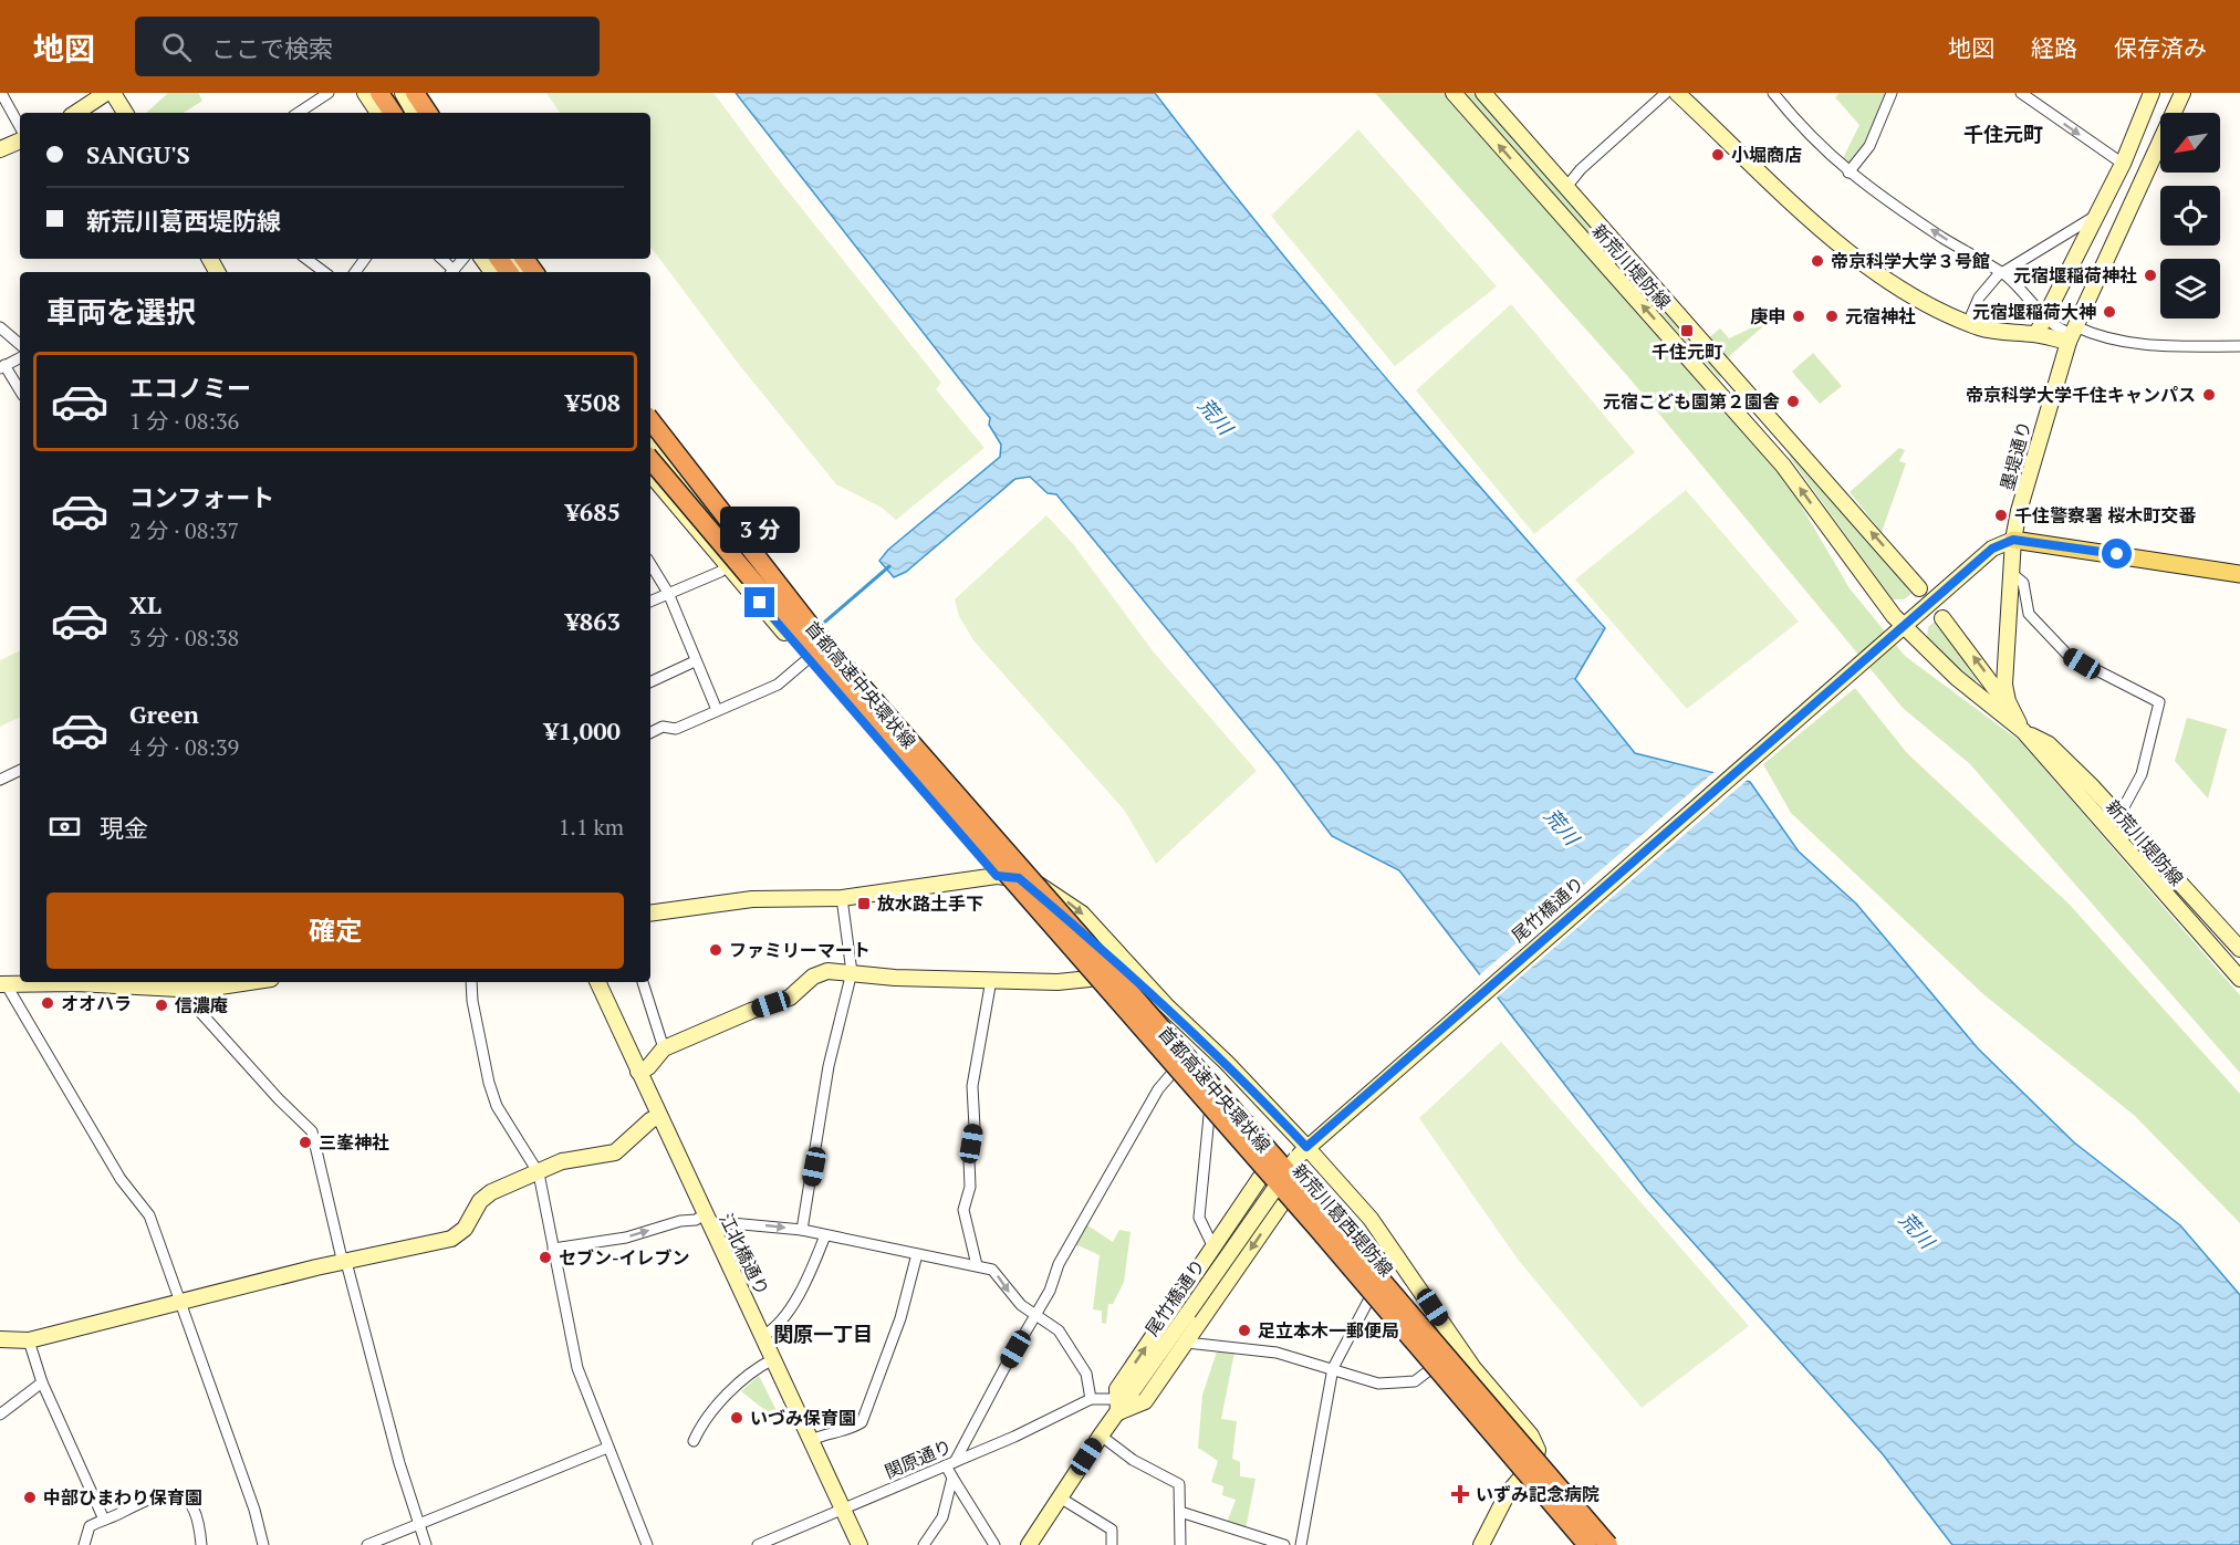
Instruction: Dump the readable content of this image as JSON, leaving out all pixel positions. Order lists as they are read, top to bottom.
{
  "streets": {
    "highway": ["首都高速中央環状線"],
    "main road": [
      "新荒川堤防線",
      "墨堤通り",
      "尾竹橋通り",
      "新荒川葛西堤防線",
      "江北橋通り"
    ],
    "street": ["関原通り"]
  },
  "crossings": [
    ["新荒川堤防線", "墨堤通り"],
    ["新荒川堤防線", "尾竹橋通り"],
    ["墨堤通り", "尾竹橋通り"],
    ["江北橋通り", "関原通り"]
  ],
  "districts": ["千住元町", "関原一丁目"],
  "water": ["荒川"],
  "places": {
    "other": [
      "小堀商店",
      "帝京科学大学３号館",
      "元宿堰稲荷神社",
      "元宿堰稲荷大神",
      "庚申",
      "元宿神社",
      "帝京科学大学千住キャンパス",
      "元宿こども園第２園舎",
      "千住警察署 桜木町交番",
      "ファミリーマート",
      "オオハラ",
      "信濃庵",
      "三峯神社",
      "セブン-イレブン",
      "足立本木一郵便局",
      "いづみ保育園",
      "中部ひまわり保育園"
    ],
    "transit": ["千住元町", "放水路土手下"],
    "health": ["いずみ記念病院"]
  },
  "north": "bottom left",
  "page": {
    "header": "地図",
    "search": "ここで検索",
    "nav": ["地図", "経路", "保存済み"],
    "banner": ["SANGU'S", "新荒川葛西堤防線"],
    "heading": "車両を選択",
    "list": [
      {
        "name": "エコノミー",
        "note": "1 分 · 08:36",
        "value": "¥508"
      },
      {
        "name": "コンフォート",
        "note": "2 分 · 08:37",
        "value": "¥685"
      },
      {
        "name": "XL",
        "note": "3 分 · 08:38",
        "value": "¥863"
      },
      {
        "name": "Green",
        "note": "4 分 · 08:39",
        "value": "¥1,000"
      }
    ],
    "bubble": "3 分",
    "pay": ["現金", "1.1 km"],
    "buttons": "確定"
  }
}
